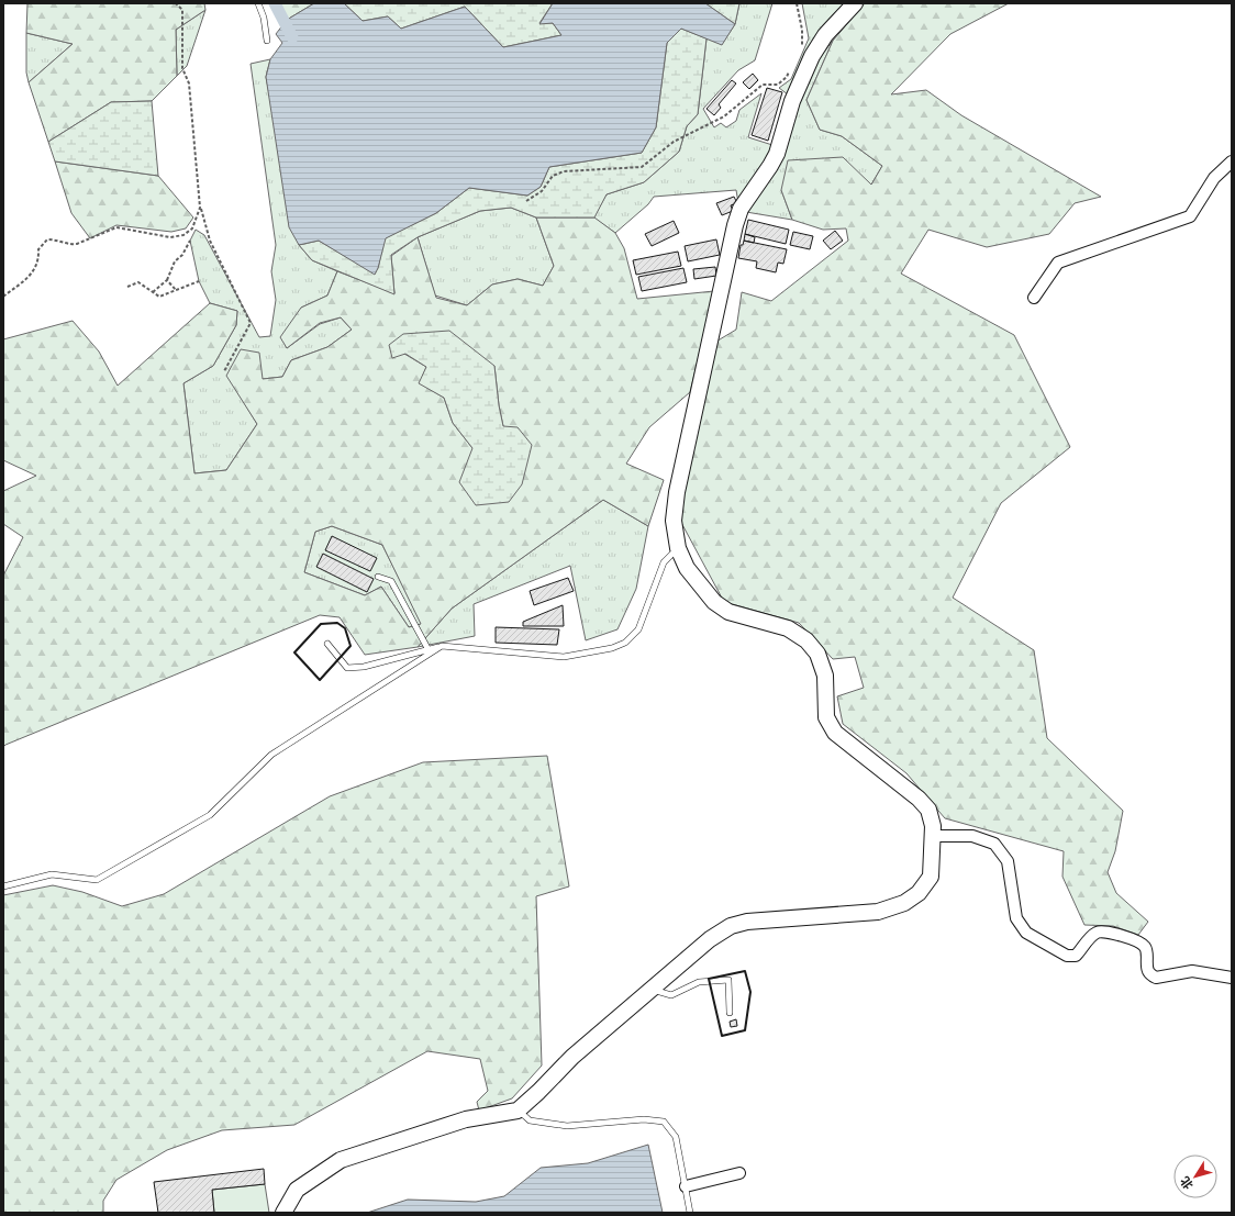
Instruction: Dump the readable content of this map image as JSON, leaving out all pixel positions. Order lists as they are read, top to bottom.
{
  "north": "bottom left"
}
